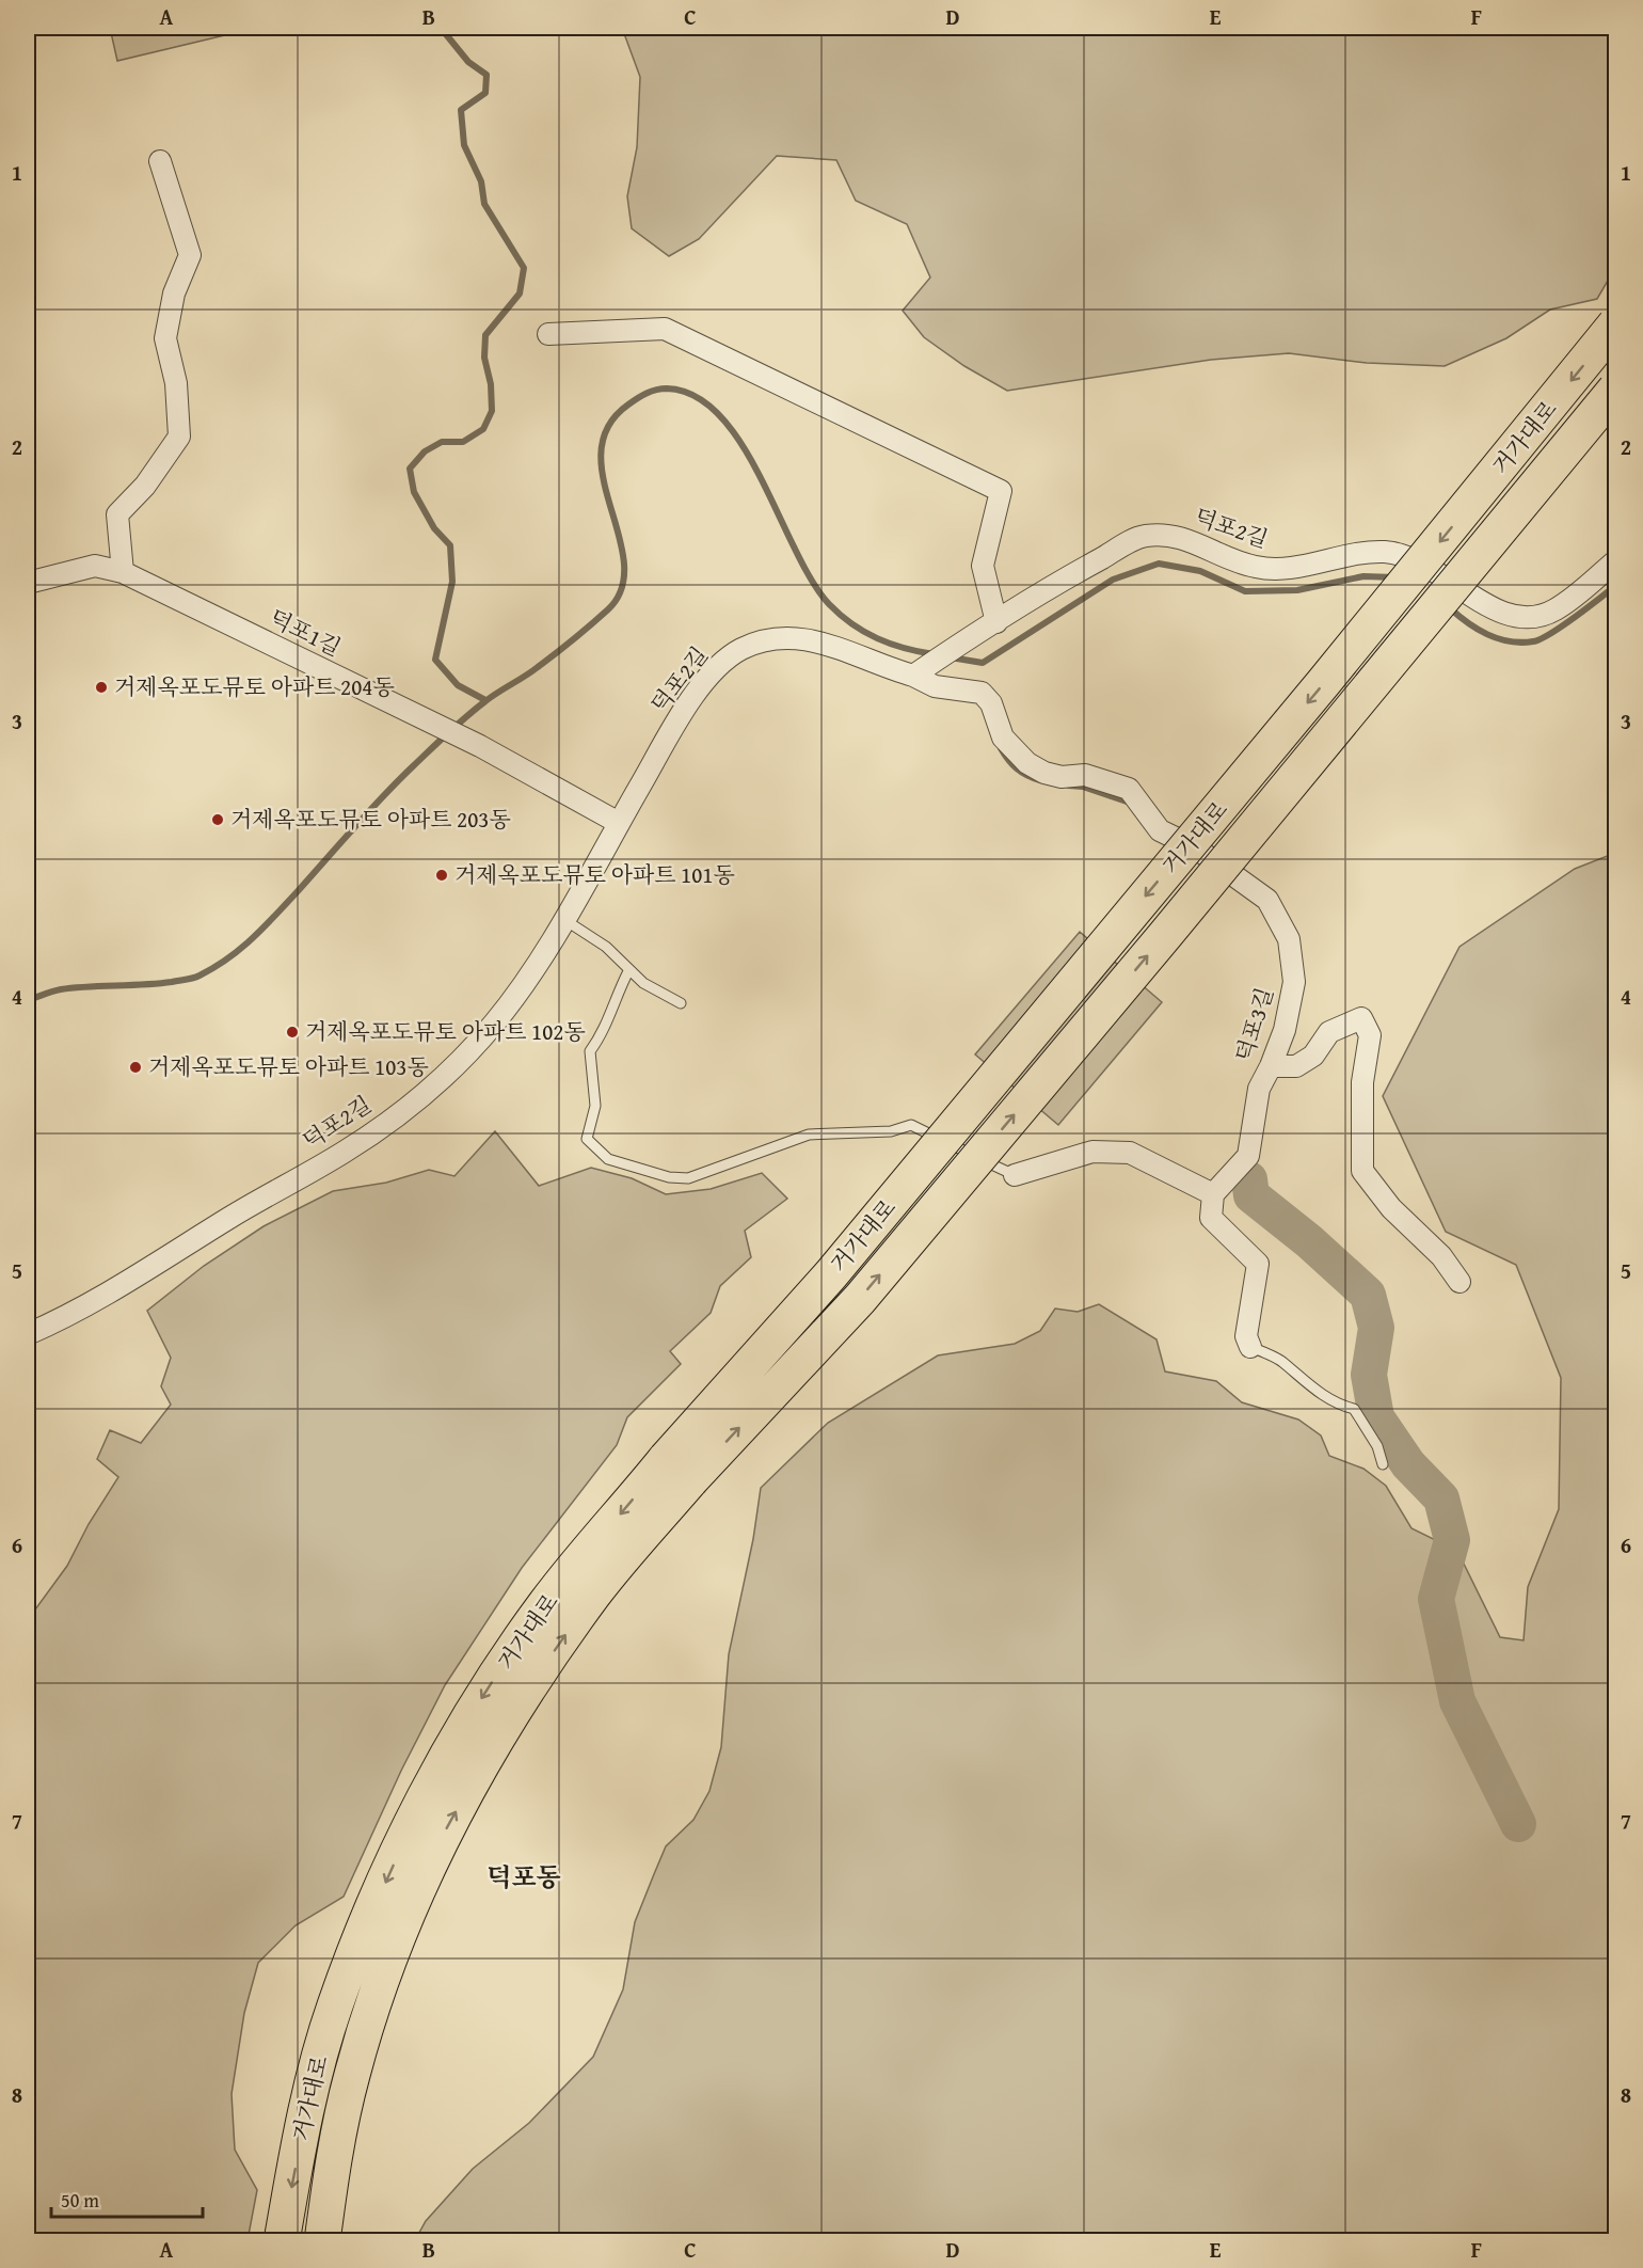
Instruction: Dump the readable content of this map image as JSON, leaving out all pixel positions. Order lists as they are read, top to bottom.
{
  "streets": {
    "highway": ["거가대로"],
    "street": ["덕포2길", "덕포1길", "덕포3길"]
  },
  "crossings": [
    ["덕포2길", "덕포1길"],
    ["덕포2길", "덕포3길"]
  ],
  "districts": ["덕포동"],
  "places": [
    "거제옥포도뮤토 아파트 204동",
    "거제옥포도뮤토 아파트 203동",
    "거제옥포도뮤토 아파트 101동",
    "거제옥포도뮤토 아파트 102동",
    "거제옥포도뮤토 아파트 103동"
  ],
  "scale_bar": "50 m",
  "grid": {
    "columns": [
      "A",
      "B",
      "C",
      "D",
      "E",
      "F"
    ],
    "rows": [
      "1",
      "2",
      "3",
      "4",
      "5",
      "6",
      "7",
      "8"
    ]
  }
}
